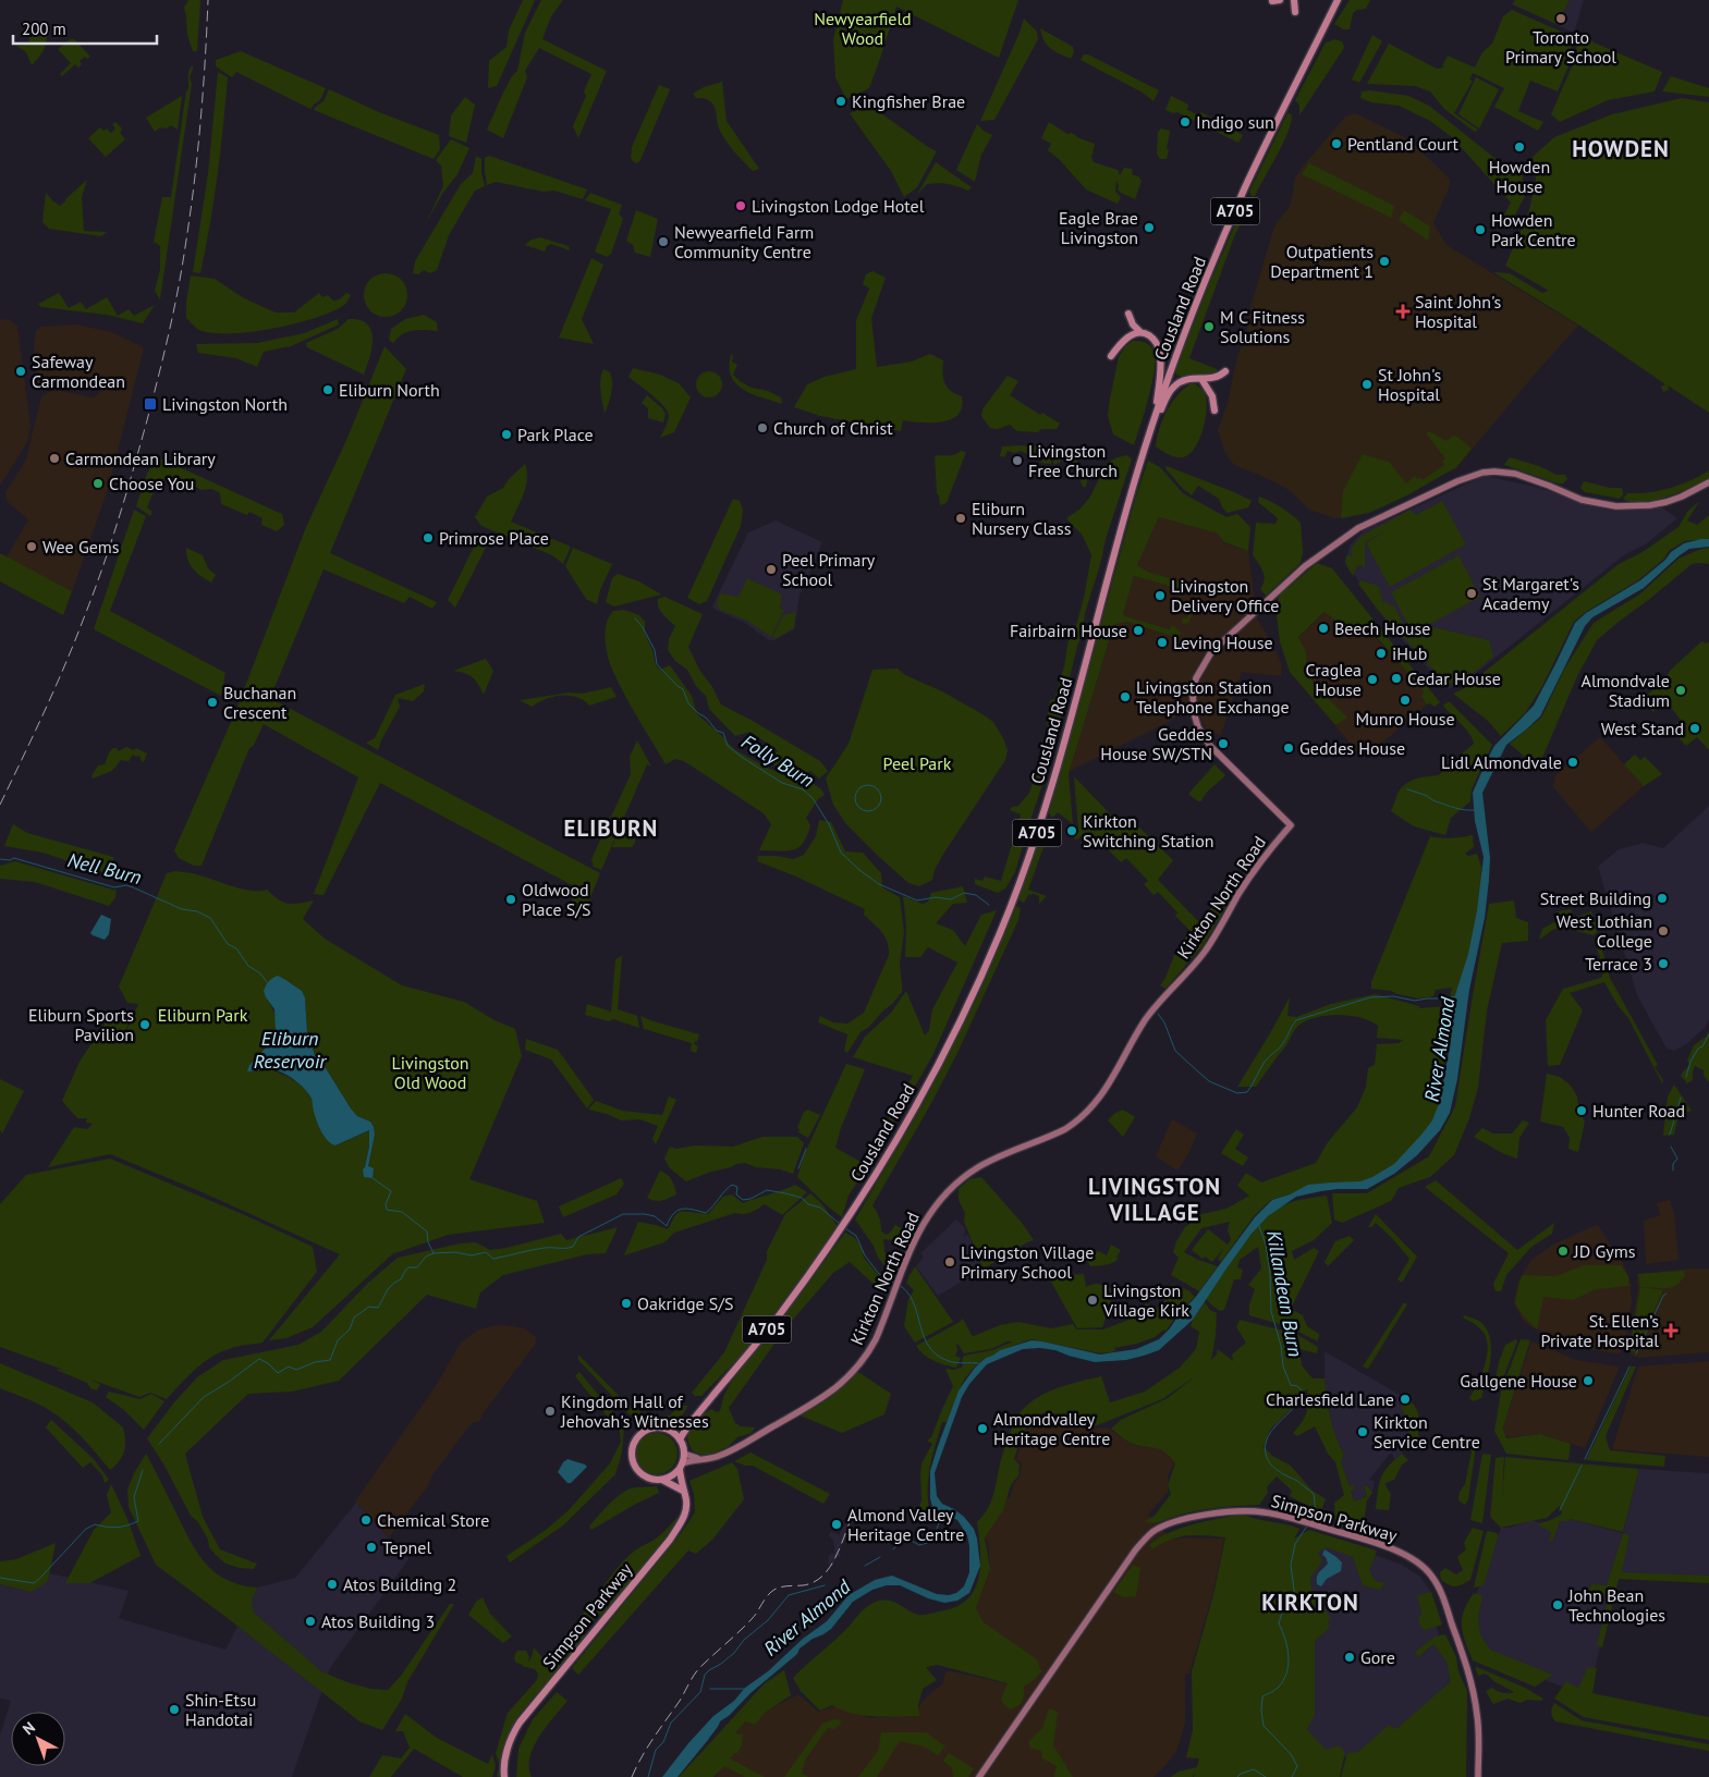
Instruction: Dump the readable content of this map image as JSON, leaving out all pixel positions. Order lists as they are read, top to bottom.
{
  "streets": {
    "main road": [
      "A705",
      "Cousland Road",
      "Kirkton North Road",
      "Simpson Parkway"
    ]
  },
  "crossings": [
    ["A705", "Cousland Road"],
    ["A705", "Kirkton North Road"],
    ["A705", "Simpson Parkway"],
    ["Cousland Road", "Kirkton North Road"],
    ["Cousland Road", "Simpson Parkway"],
    ["Kirkton North Road", "Simpson Parkway"]
  ],
  "districts": [
    "HOWDEN",
    "ELIBURN",
    "LIVINGSTON VILLAGE",
    "KIRKTON"
  ],
  "water": [
    "Folly Burn",
    "Nell Burn",
    "Eliburn Reservoir",
    "River Almond",
    "Killandean Burn"
  ],
  "parks": [
    "Newyearfield Wood",
    "Peel Park",
    "Eliburn Park",
    "Livingston Old Wood"
  ],
  "places": {
    "other": [
      "Toronto Primary School",
      "Kingfisher Brae",
      "Indigo sun",
      "Pentland Court",
      "Howden House",
      "Livingston Lodge Hotel",
      "Eagle Brae Livingston",
      "Howden Park Centre",
      "Newyearfield Farm Community Centre",
      "Outpatients Department 1",
      "M C Fitness Solutions",
      "Safeway Carmondean",
      "St John's Hospital",
      "Eliburn North",
      "Church of Christ",
      "Park Place",
      "Carmondean Library",
      "Livingston Free Church",
      "Choose You",
      "Eliburn Nursery Class",
      "Primrose Place",
      "Wee Gems",
      "Peel Primary School",
      "St Margaret's Academy",
      "Livingston Delivery Office",
      "Beech House",
      "Fairbairn House",
      "Leving House",
      "iHub",
      "Cedar House",
      "Craglea House",
      "Almondvale Stadium",
      "Livingston Station Telephone Exchange",
      "Munro House",
      "Buchanan Crescent",
      "West Stand",
      "Geddes House SW/STN",
      "Geddes House",
      "Lidl Almondvale",
      "Kirkton Switching Station",
      "Street Building",
      "Oldwood Place S/S",
      "West Lothian College",
      "Terrace 3",
      "Eliburn Sports Pavilion",
      "Hunter Road",
      "JD Gyms",
      "Livingston Village Primary School",
      "Livingston Village Kirk",
      "Oakridge S/S",
      "Gallgene House",
      "Charlesfield Lane",
      "Kingdom Hall of Jehovah's Witnesses",
      "Almondvalley Heritage Centre",
      "Kirkton Service Centre",
      "Chemical Store",
      "Almond Valley Heritage Centre",
      "Tepnel",
      "Atos Building 2",
      "John Bean Technologies",
      "Atos Building 3",
      "Gore",
      "Shin-Etsu Handotai"
    ],
    "health": ["Saint John's Hospital", "St. Ellen’s Private Hospital"],
    "transit": ["Livingston North"]
  },
  "scale_bar": "200 m",
  "north": "top left"
}
